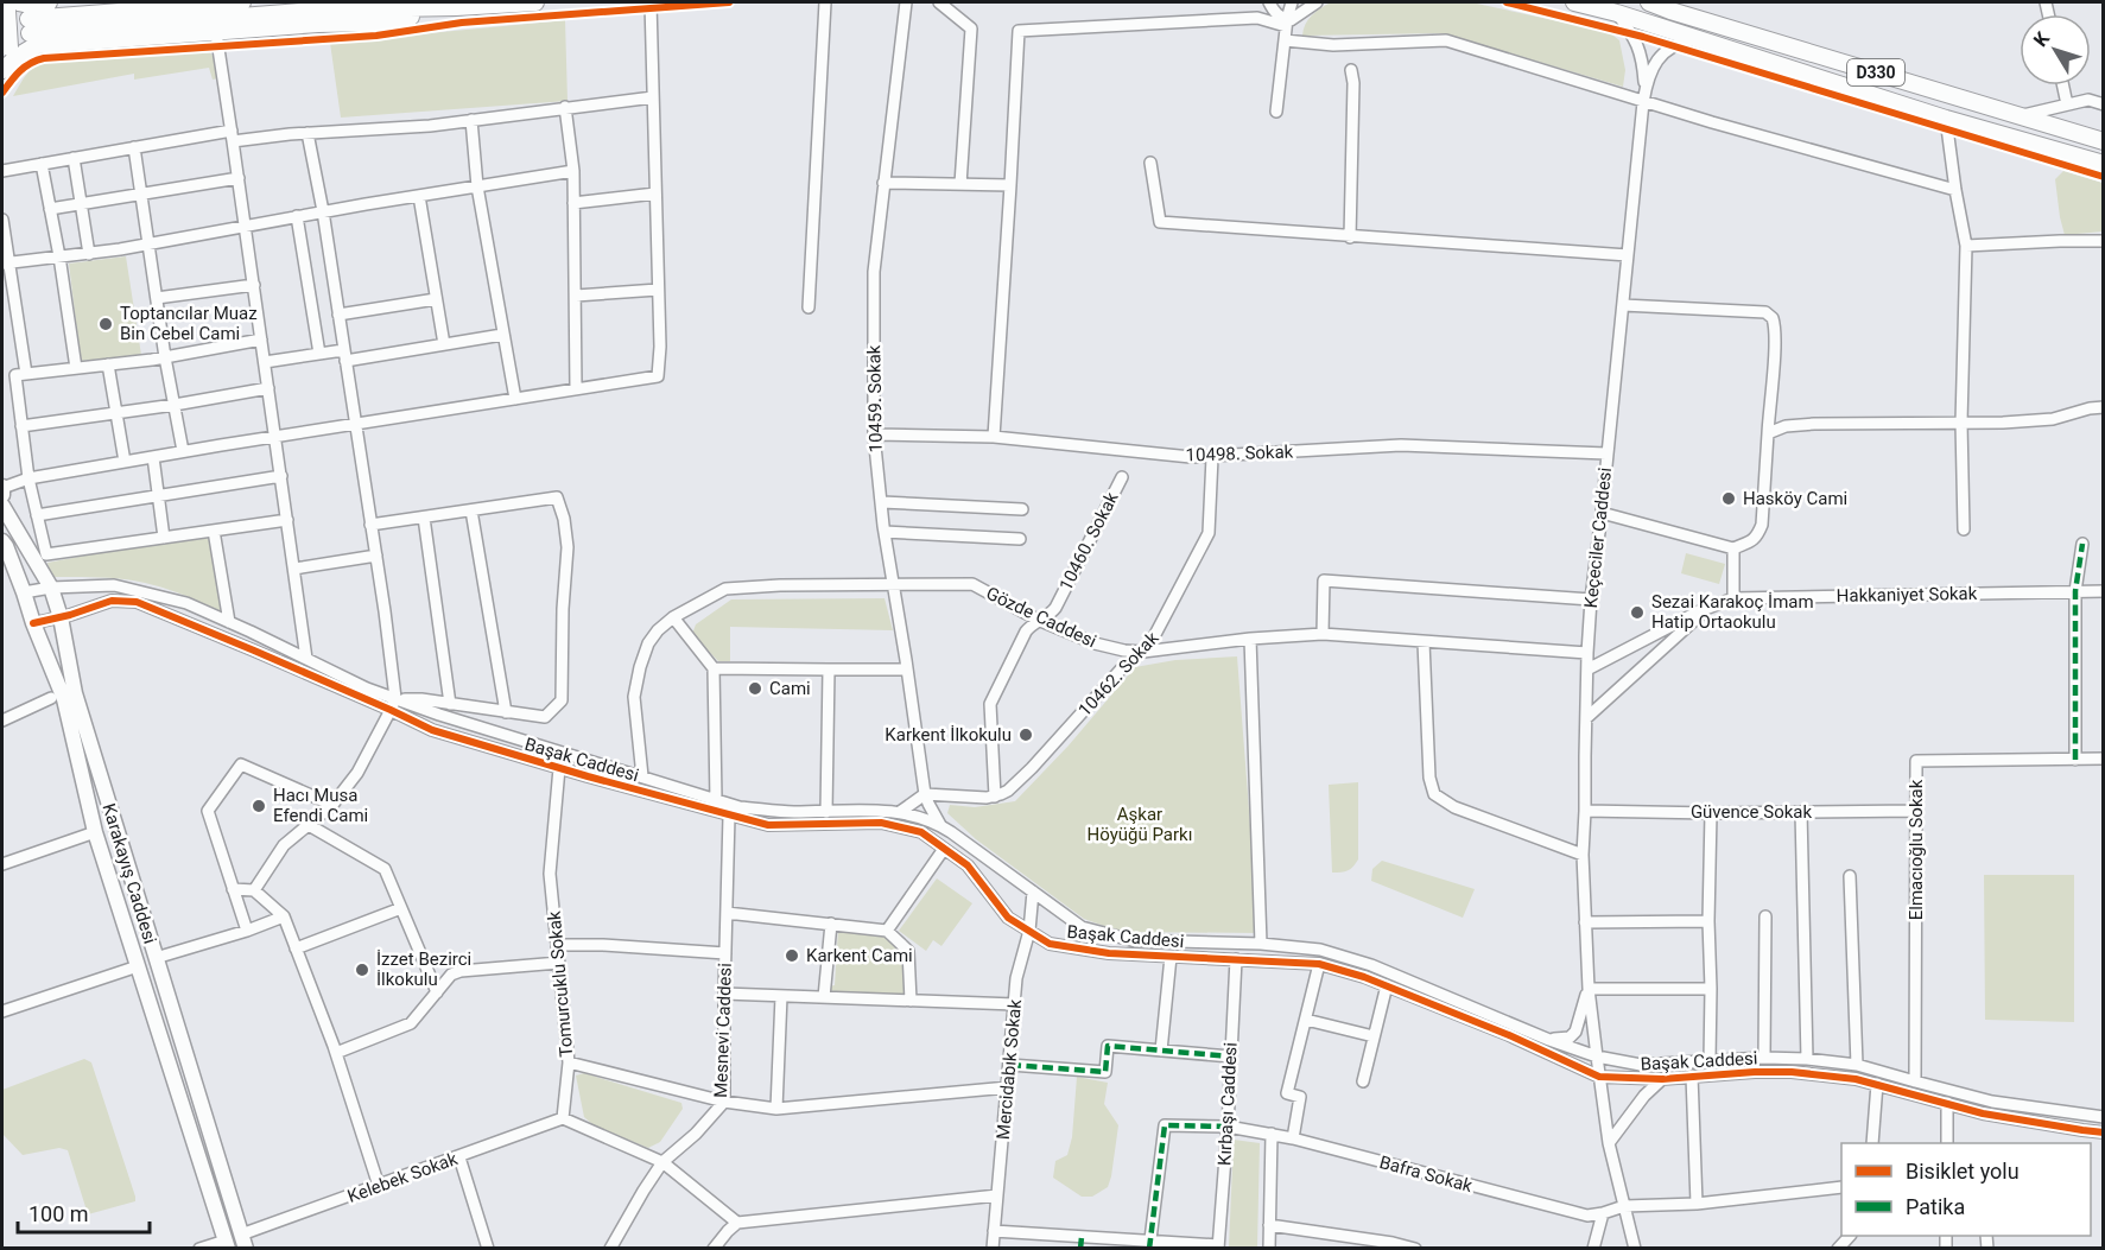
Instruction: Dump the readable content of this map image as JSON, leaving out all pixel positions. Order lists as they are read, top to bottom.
{
  "streets": {
    "highway": ["D330"],
    "main road": ["Karakayış Caddesi"],
    "street": [
      "10459. Sokak",
      "10498. Sokak",
      "Keçeciler Caddesi",
      "10460. Sokak",
      "Hakkaniyet Sokak",
      "Gözde Caddesi",
      "10462. Sokak",
      "Başak Caddesi",
      "Güvence Sokak",
      "Elmacıoğlu Sokak",
      "Tomurcuklu Sokak",
      "Mesnevi Caddesi",
      "Mercidabık Sokak",
      "Kırbaşı Caddesi",
      "Bafra Sokak",
      "Kelebek Sokak"
    ]
  },
  "crossings": [
    ["10459. Sokak", "10498. Sokak"],
    ["10459. Sokak", "Gözde Caddesi"],
    ["10459. Sokak", "Başak Caddesi"],
    ["10498. Sokak", "Keçeciler Caddesi"],
    ["10498. Sokak", "10462. Sokak"],
    ["Keçeciler Caddesi", "Hakkaniyet Sokak"],
    ["Keçeciler Caddesi", "Gözde Caddesi"],
    ["Keçeciler Caddesi", "Başak Caddesi"],
    ["Keçeciler Caddesi", "Güvence Sokak"],
    ["10460. Sokak", "Gözde Caddesi"],
    ["10460. Sokak", "10462. Sokak"],
    ["Gözde Caddesi", "10462. Sokak"],
    ["Gözde Caddesi", "Başak Caddesi"],
    ["Başak Caddesi", "Elmacıoğlu Sokak"],
    ["Başak Caddesi", "Karakayış Caddesi"],
    ["Başak Caddesi", "Tomurcuklu Sokak"],
    ["Başak Caddesi", "Mesnevi Caddesi"],
    ["Başak Caddesi", "Mercidabık Sokak"],
    ["Başak Caddesi", "Kırbaşı Caddesi"],
    ["Güvence Sokak", "Elmacıoğlu Sokak"],
    ["Karakayış Caddesi", "Kelebek Sokak"],
    ["Tomurcuklu Sokak", "Kelebek Sokak"],
    ["Kırbaşı Caddesi", "Bafra Sokak"]
  ],
  "parks": ["Aşkar Höyüğü Parkı"],
  "places": [
    "Toptancılar Muaz Bin Cebel Cami",
    "Hasköy Cami",
    "Sezai Karakoç İmam Hatip Ortaokulu",
    "Cami",
    "Karkent İlkokulu",
    "Hacı Musa Efendi Cami",
    "Karkent Cami",
    "İzzet Bezirci İlkokulu"
  ],
  "legend": ["Bisiklet yolu", "Patika"],
  "scale_bar": "100 m",
  "north": "top left"
}
